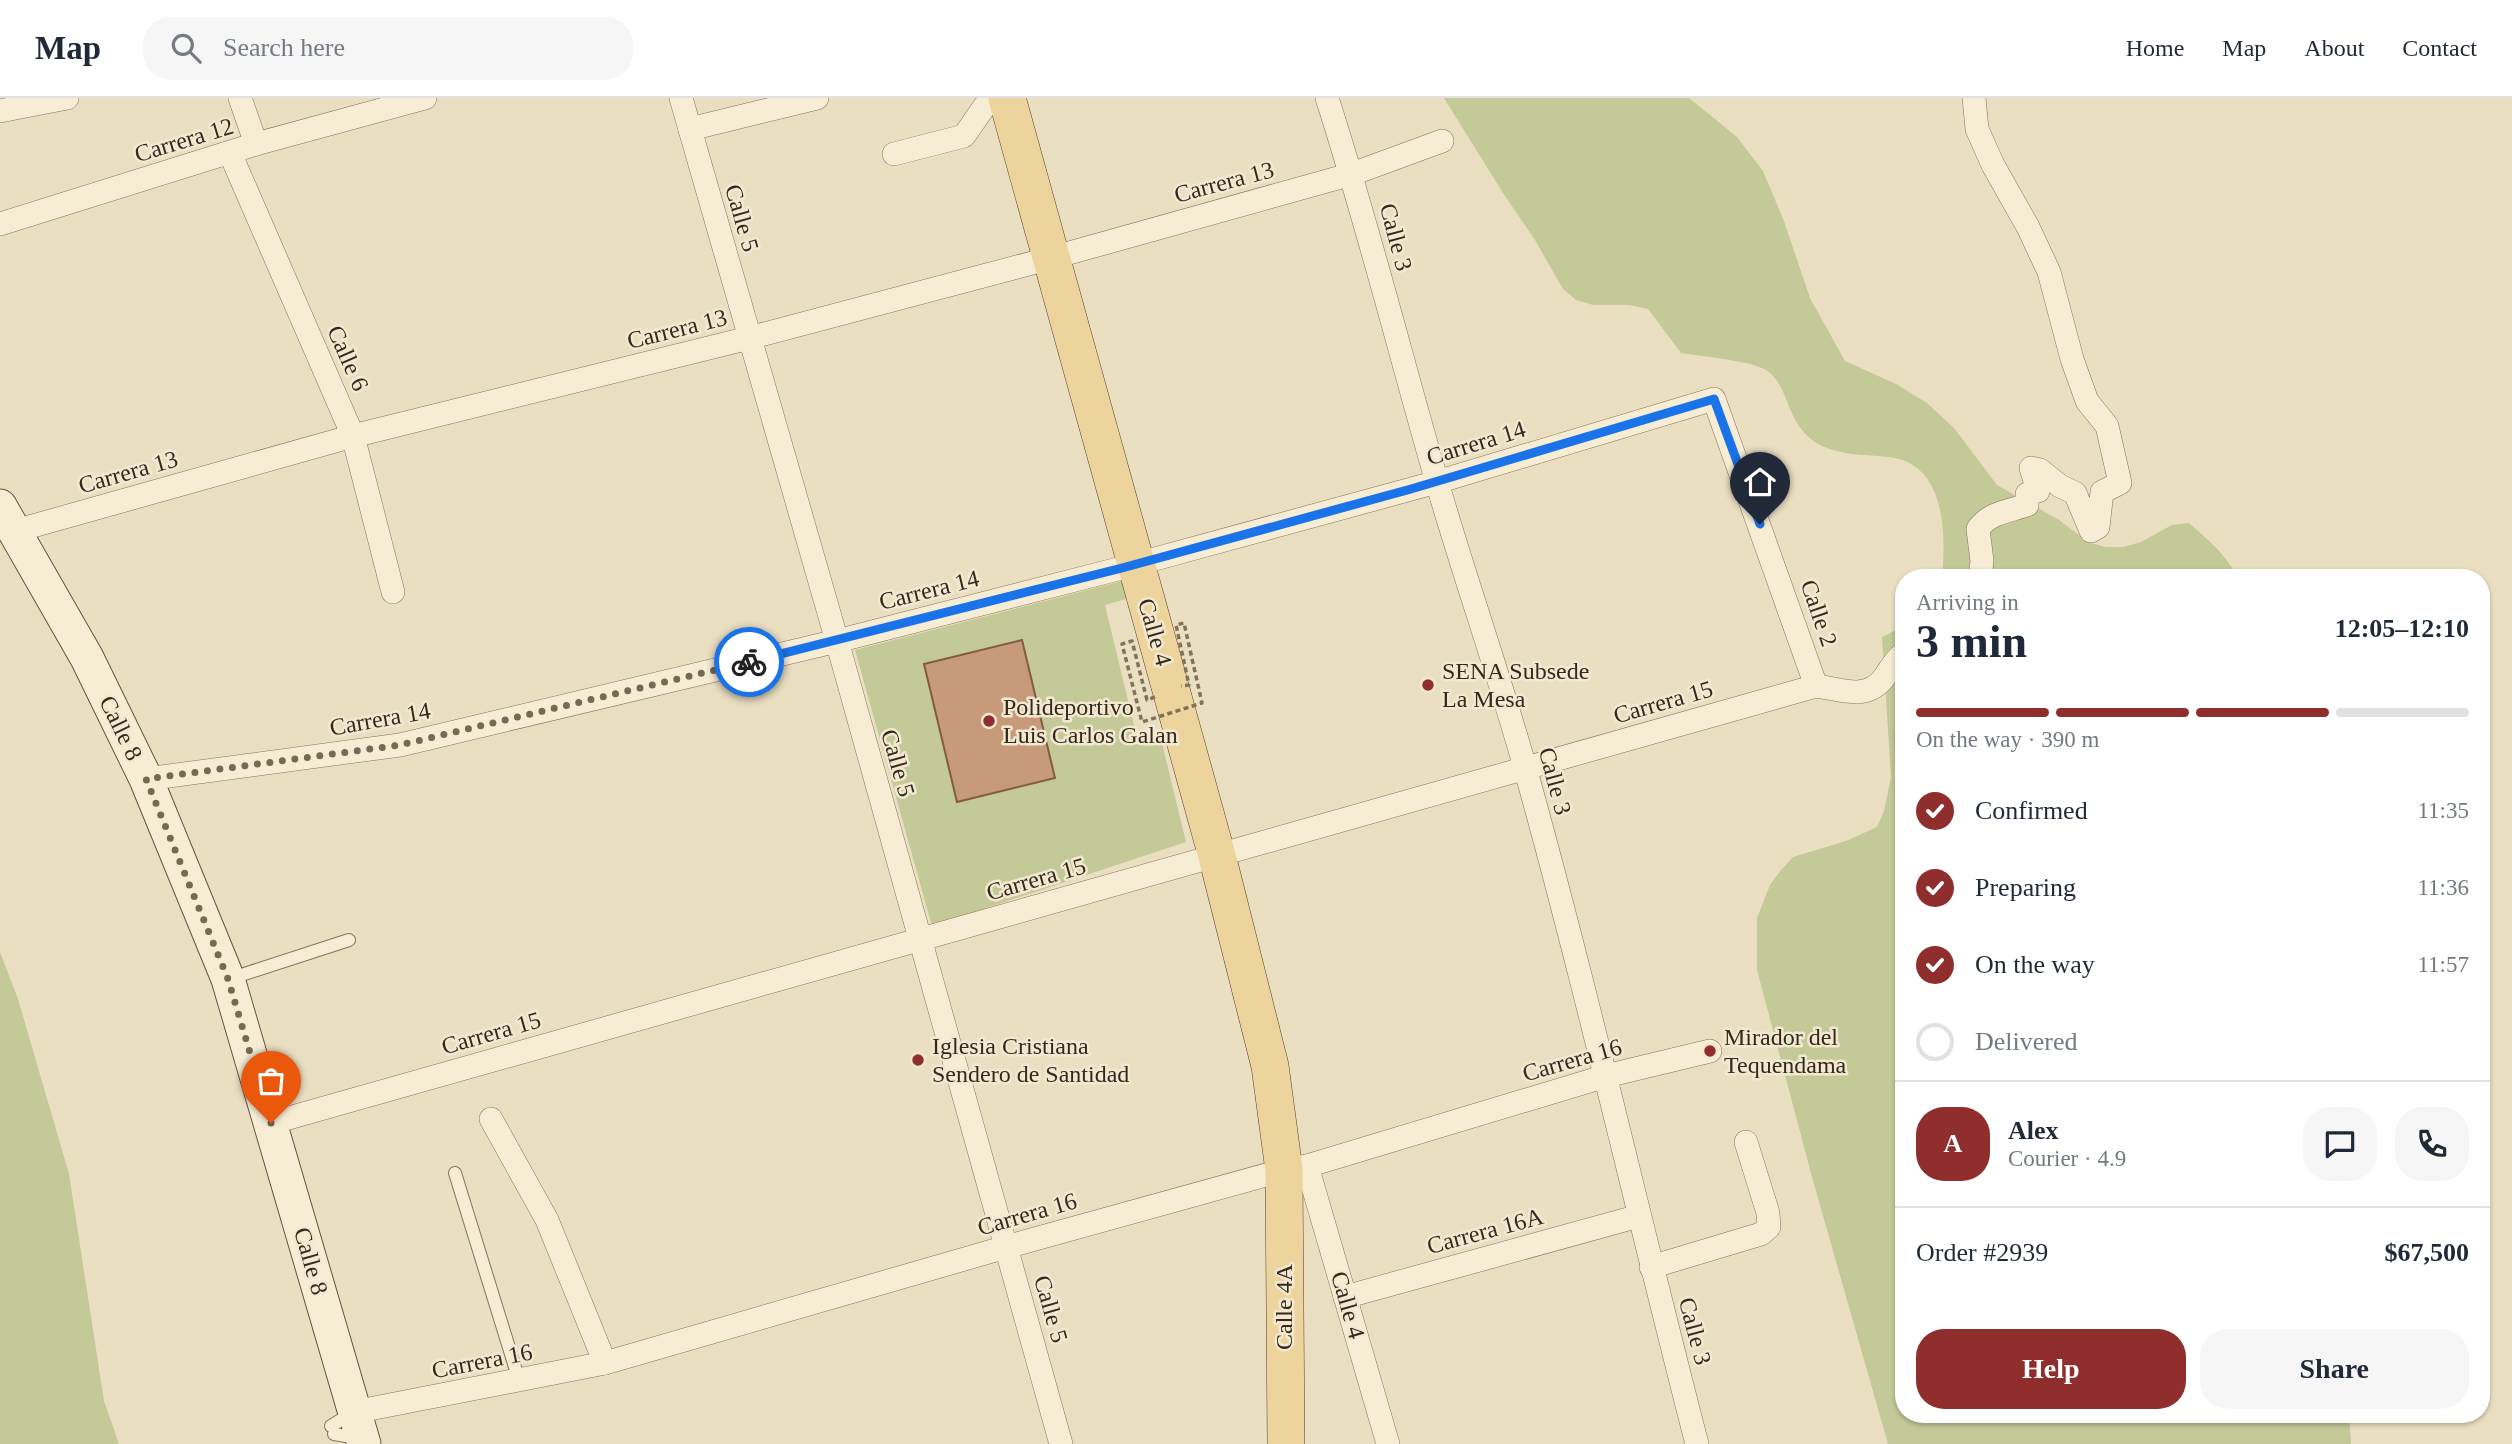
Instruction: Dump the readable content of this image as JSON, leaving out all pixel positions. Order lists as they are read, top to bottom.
{
  "streets": {
    "main road": ["Calle 4", "Calle 8", "Calle 4A"],
    "street": [
      "Carrera 12",
      "Carrera 13",
      "Calle 5",
      "Calle 3",
      "Calle 6",
      "Carrera 14",
      "Calle 2",
      "Carrera 15",
      "Carrera 16",
      "Carrera 16A"
    ]
  },
  "crossings": [
    ["Carrera 12", "Calle 6"],
    ["Carrera 13", "Calle 5"],
    ["Carrera 13", "Calle 3"],
    ["Carrera 13", "Calle 6"],
    ["Carrera 13", "Calle 4"],
    ["Carrera 13", "Calle 8"],
    ["Calle 5", "Carrera 14"],
    ["Calle 5", "Carrera 15"],
    ["Calle 5", "Carrera 16"],
    ["Calle 3", "Carrera 14"],
    ["Calle 3", "Carrera 15"],
    ["Calle 3", "Carrera 16"],
    ["Calle 3", "Carrera 16A"],
    ["Carrera 14", "Calle 2"],
    ["Carrera 14", "Calle 4"],
    ["Carrera 14", "Calle 8"],
    ["Calle 2", "Carrera 15"],
    ["Calle 4", "Carrera 15"],
    ["Calle 4", "Carrera 16"],
    ["Calle 4", "Carrera 16A"],
    ["Calle 4", "Calle 4A"],
    ["Carrera 15", "Calle 8"],
    ["Calle 8", "Carrera 16"],
    ["Carrera 16", "Calle 4A"]
  ],
  "places": [
    "SENA Subsede La Mesa",
    "Polideportivo Luis Carlos Galan",
    "Mirador del Tequendama",
    "Iglesia Cristiana Sendero de Santidad"
  ],
  "page": {
    "header": "Map",
    "search": "Search here",
    "nav": [
      "Home",
      "Map",
      "About",
      "Contact"
    ],
    "heading": ["3 min", "Arriving in", "12:05–12:10"],
    "panel": [
      "Alex",
      "Courier · 4.9",
      "Order #2939",
      "$67,500"
    ],
    "bar": "On the way · 390 m",
    "list": [
      ["Confirmed", "11:35"],
      ["Preparing", "11:36"],
      ["On the way", "11:57"],
      "Delivered"
    ],
    "round": "A",
    "buttons": ["Help", "Share"]
  }
}
